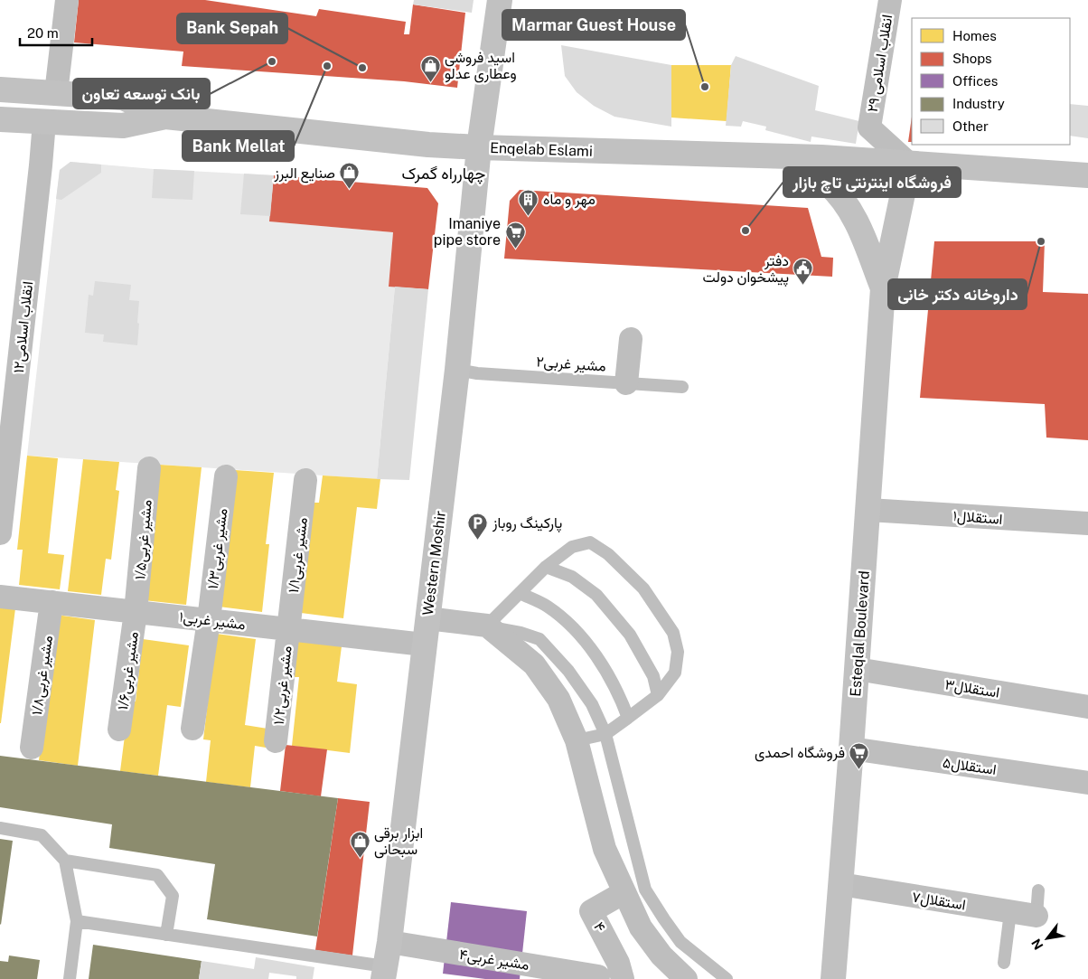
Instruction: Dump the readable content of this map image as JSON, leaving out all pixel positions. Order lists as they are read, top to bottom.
{
  "streets": {
    "main road": ["Enqelab Eslami", "Western Moshir", "Esteqlal Boulevard"],
    "street": [
      "انقلاب اسلامی ۲۹",
      "انقلاب اسلامی۱۲",
      "استقلال۱",
      "۱/۵مشیر غربی",
      "۱/۳مشیر غربی",
      "۱/۱مشیر غربی",
      "مشیر غربی۱",
      "۱/۶مشیر غربی",
      "۱/۸مشیر غربی",
      "۱/۲مشیر غربی",
      "استقلال۳",
      "استقلال۵",
      "استقلال۷",
      "۴",
      "مشیر غربی۴"
    ],
    "lane": ["۲مشیر غربی"]
  },
  "crossings": [
    ["انقلاب اسلامی ۲۹", "Enqelab Eslami"],
    ["انقلاب اسلامی ۲۹", "Esteqlal Boulevard"],
    ["Enqelab Eslami", "Western Moshir"],
    ["Enqelab Eslami", "Esteqlal Boulevard"],
    ["۲مشیر غربی", "Western Moshir"],
    ["استقلال۱", "Esteqlal Boulevard"],
    ["۱/۵مشیر غربی", "مشیر غربی۱"],
    ["۱/۵مشیر غربی", "۱/۶مشیر غربی"],
    ["۱/۳مشیر غربی", "مشیر غربی۱"],
    ["۱/۱مشیر غربی", "مشیر غربی۱"],
    ["۱/۱مشیر غربی", "۱/۲مشیر غربی"],
    ["Western Moshir", "مشیر غربی۱"],
    ["Western Moshir", "مشیر غربی۴"],
    ["مشیر غربی۱", "۱/۶مشیر غربی"],
    ["مشیر غربی۱", "۱/۸مشیر غربی"],
    ["مشیر غربی۱", "۱/۲مشیر غربی"],
    ["Esteqlal Boulevard", "استقلال۳"],
    ["Esteqlal Boulevard", "استقلال۵"],
    ["Esteqlal Boulevard", "استقلال۷"]
  ],
  "districts": ["چهارراه گمرک"],
  "places": {
    "other": [
      "بانک توسعه تعاون",
      "Bank Mellat",
      "Bank Sepah",
      "Marmar Guest House",
      "فروشگاه اینترنتی تاچ بازار",
      "داروخانه دکتر خانی"
    ],
    "shop": ["اسید فروشی وعطاری عدلو", "صنایع البرز", "ابزار برقی سبحانی"],
    "building": ["مهر و ماه"],
    "supermarket": ["Imaniye pipe store", "فروشگاه احمدی"],
    "public building": ["دفتر پیشخوان دولت"],
    "parking": ["پارکینگ روباز"]
  },
  "legend": [
    "Homes",
    "Shops",
    "Offices",
    "Industry",
    "Other"
  ],
  "scale_bar": "20 m",
  "north": "bottom left"
}
